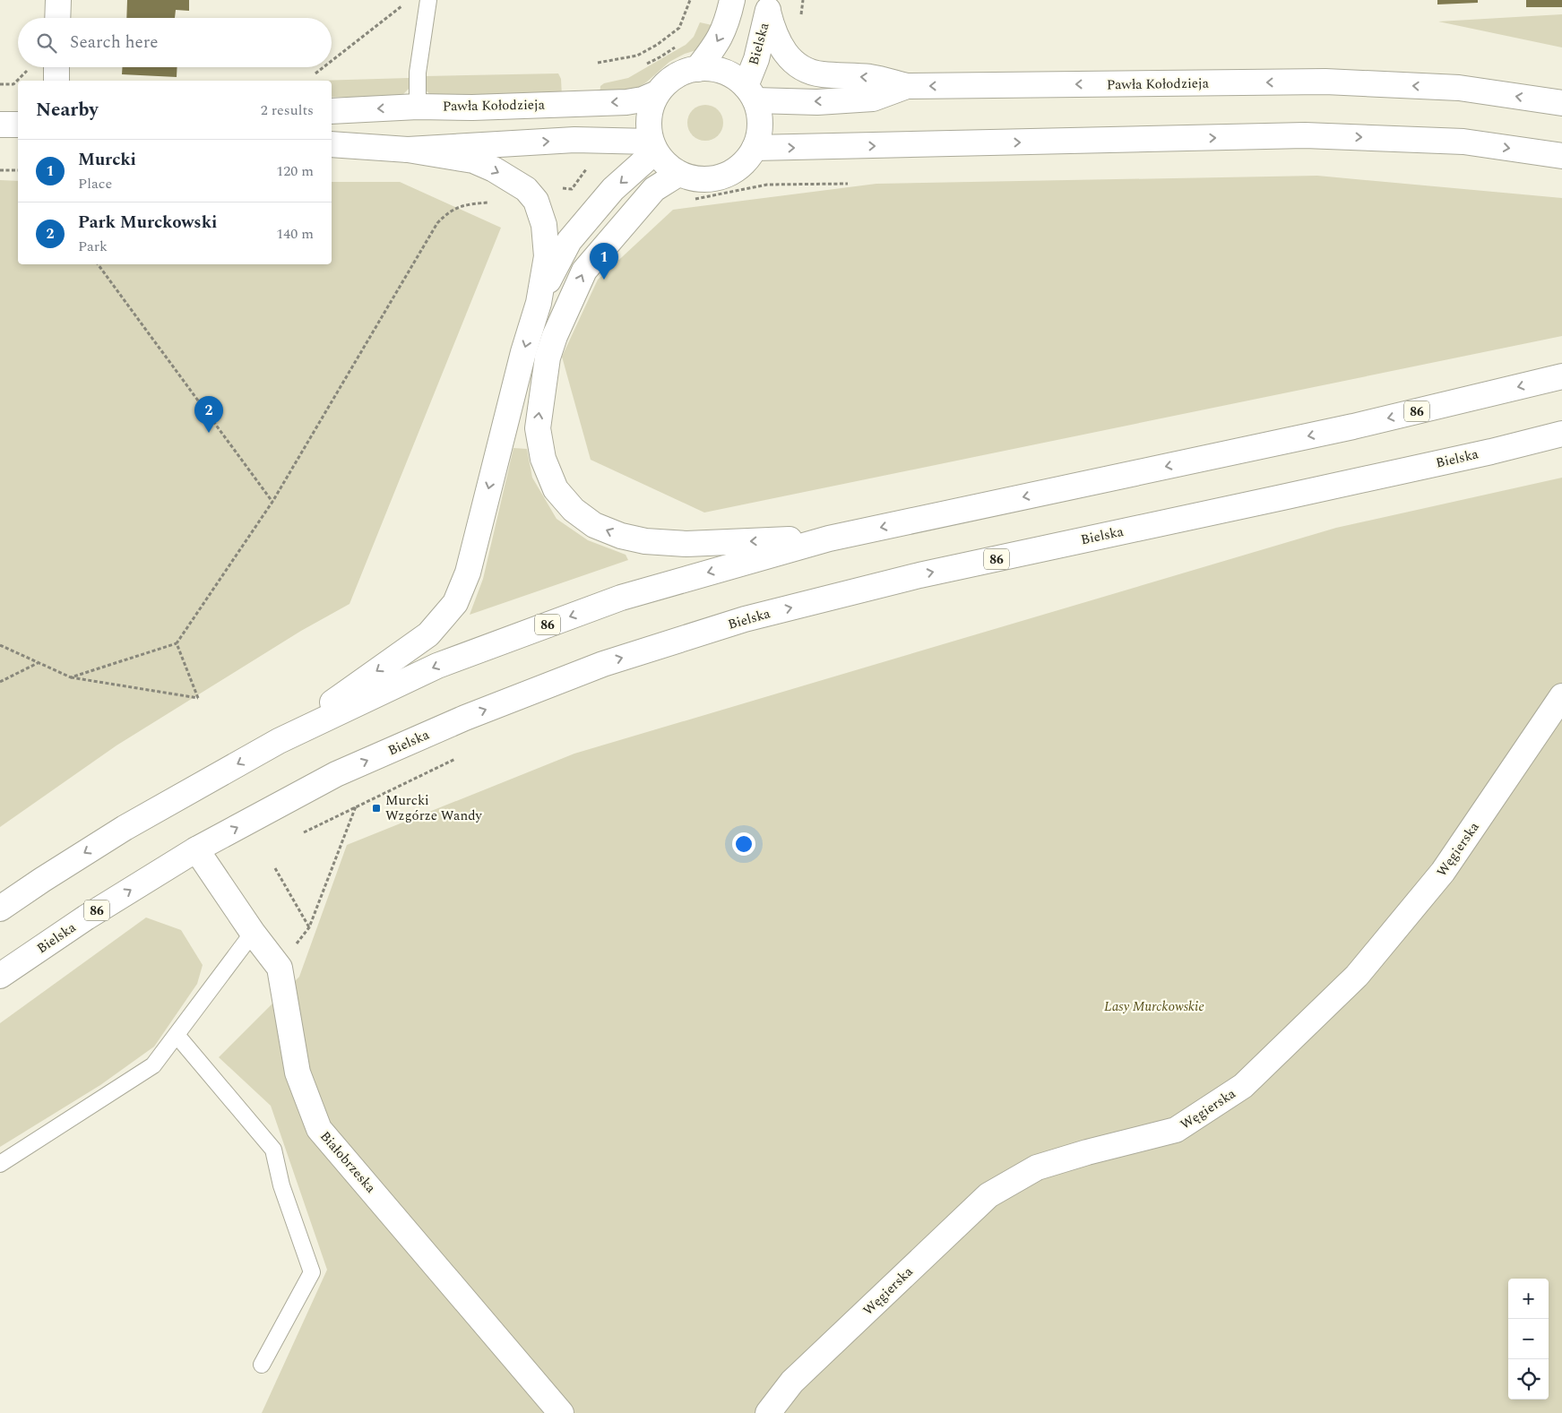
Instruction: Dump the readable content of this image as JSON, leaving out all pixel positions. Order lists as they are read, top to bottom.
{
  "streets": {
    "main road": [
      "Bielska",
      "Pawła Kołodzieja",
      "86",
      "Węgierska",
      "Białobrzeska"
    ]
  },
  "crossings": [
    ["Bielska", "Pawła Kołodzieja"],
    ["Bielska", "Białobrzeska"]
  ],
  "parks": ["Lasy Murckowskie"],
  "places": {
    "transit": ["Murcki Wzgórze Wandy"]
  },
  "page": {
    "search": "Search here",
    "heading": ["Nearby", "2 results"],
    "list": [
      {
        "mark": "1",
        "name": "Murcki",
        "note": "Place",
        "value": "120 m"
      },
      {
        "mark": "2",
        "name": "Park Murckowski",
        "note": "Park",
        "value": "140 m"
      }
    ],
    "pins": ["1", "2"],
    "map_buttons": ["+", "−"]
  }
}
